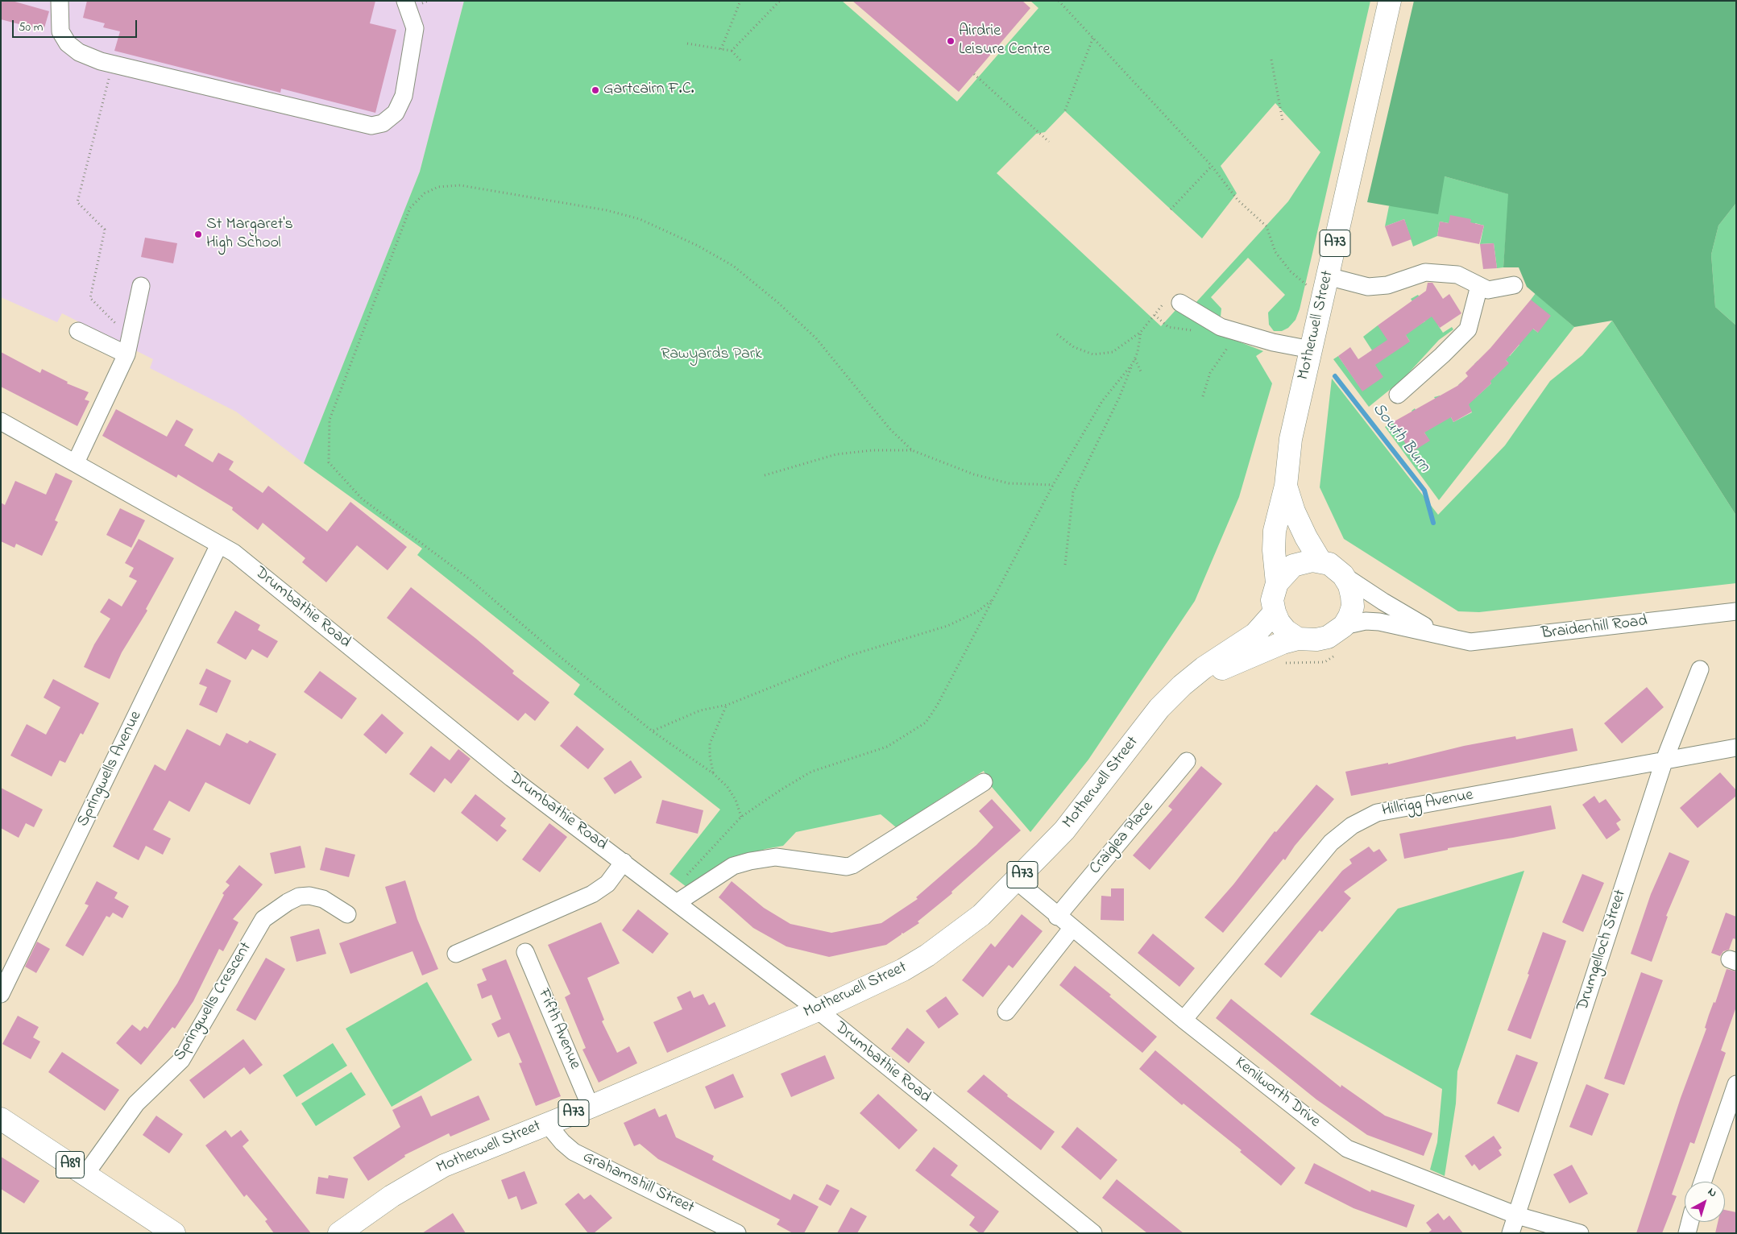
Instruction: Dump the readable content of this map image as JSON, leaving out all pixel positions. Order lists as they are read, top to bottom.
{
  "streets": {
    "main road": ["A73", "Motherwell Street", "A89"],
    "street": [
      "Drumbathie Road",
      "Braidenhill Road",
      "Springwells Avenue",
      "Hillrigg Avenue",
      "Craiglea Place",
      "Drumgelloch Street",
      "Springwells Crescent",
      "Fifth Avenue",
      "Kenilworth Drive",
      "Grahamshill Street"
    ]
  },
  "crossings": [
    ["A73", "Motherwell Street"],
    ["A73", "Braidenhill Road"],
    ["Motherwell Street", "Drumbathie Road"],
    ["Motherwell Street", "Braidenhill Road"],
    ["Motherwell Street", "Fifth Avenue"],
    ["Motherwell Street", "Kenilworth Drive"],
    ["Motherwell Street", "Grahamshill Street"],
    ["Drumbathie Road", "Springwells Avenue"],
    ["Hillrigg Avenue", "Drumgelloch Street"],
    ["Hillrigg Avenue", "Kenilworth Drive"],
    ["Craiglea Place", "Kenilworth Drive"],
    ["Drumgelloch Street", "Kenilworth Drive"],
    ["Springwells Crescent", "A89"]
  ],
  "water": ["South Burn"],
  "parks": ["Rawyards Park"],
  "places": ["Airdrie Leisure Centre", "Gartcairn F.C.", "St Margaret's High School"],
  "scale_bar": "50 m",
  "north": "top right"
}
